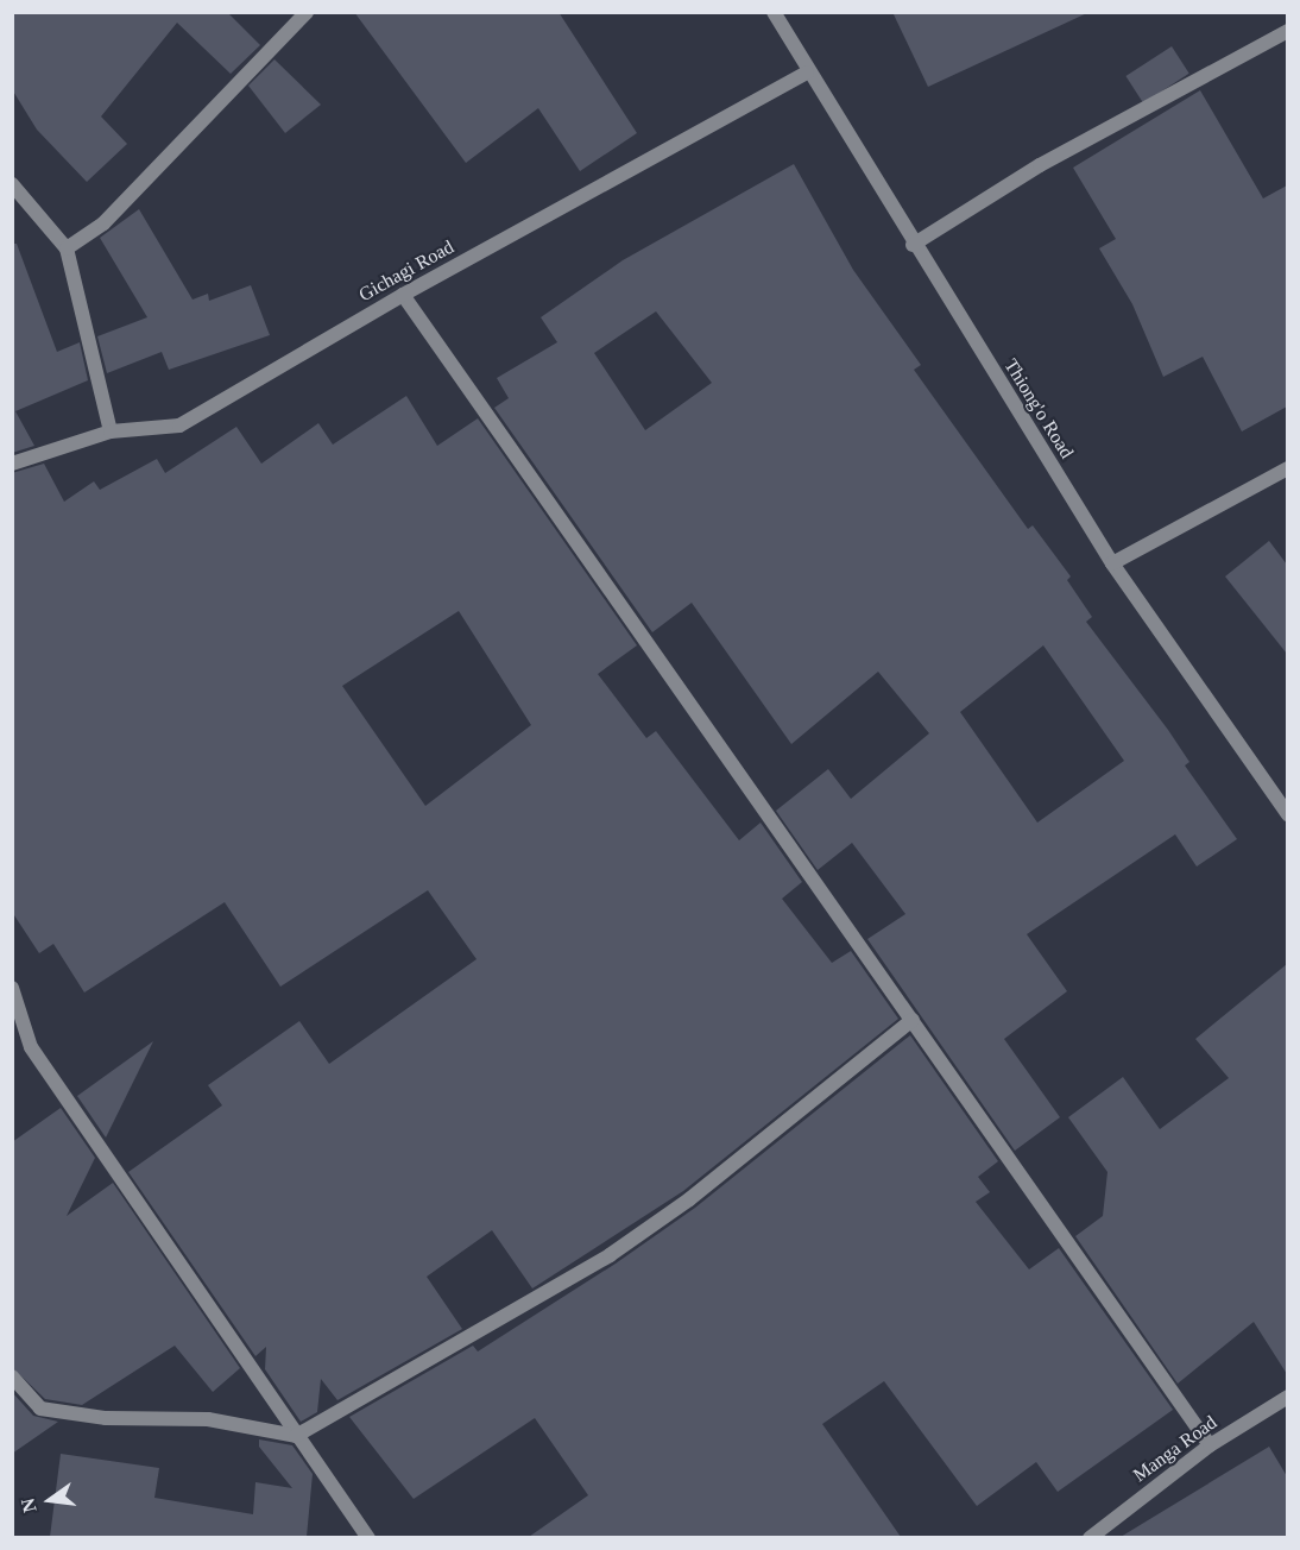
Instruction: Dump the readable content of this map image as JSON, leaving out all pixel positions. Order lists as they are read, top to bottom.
{
  "streets": {
    "street": ["Gichagi Road", "Thiong'o Road", "Manga Road"]
  },
  "crossings": [
    ["Gichagi Road", "Thiong'o Road"]
  ],
  "north": "left"
}
